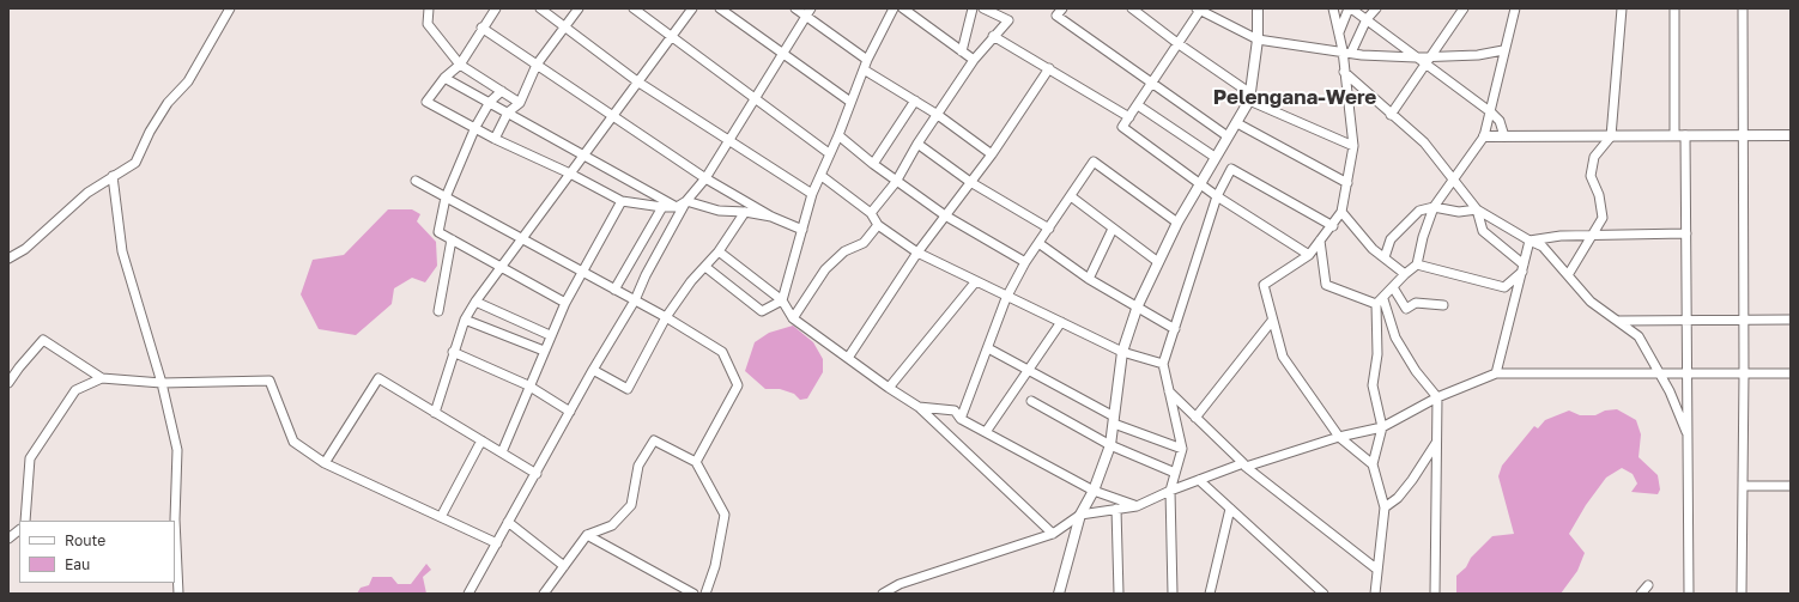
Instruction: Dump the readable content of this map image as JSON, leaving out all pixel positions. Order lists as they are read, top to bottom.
{
  "districts": ["Pelengana-Were"],
  "legend": ["Route", "Eau"]
}
